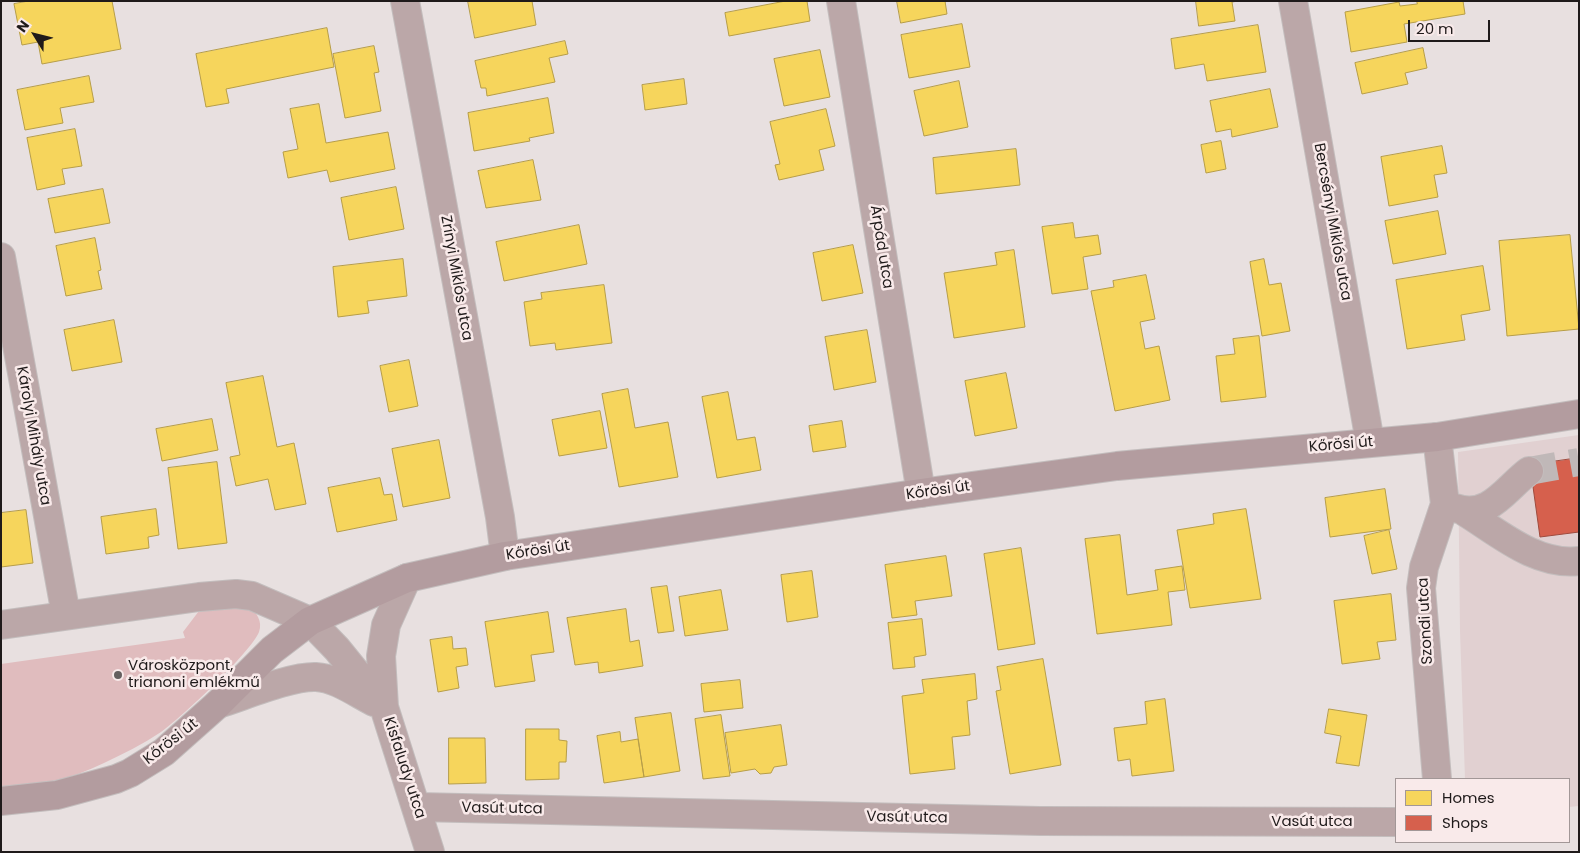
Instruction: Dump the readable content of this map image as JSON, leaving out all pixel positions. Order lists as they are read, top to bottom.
{
  "streets": {
    "main road": ["Kőrösi út"],
    "street": [
      "Bercsényi Miklós utca",
      "Árpád utca",
      "Zrínyi Miklós utca",
      "Károlyi Mihály utca",
      "Szondi utca",
      "Kisfaludy utca",
      "Vasút utca"
    ]
  },
  "crossings": [
    ["Bercsényi Miklós utca", "Kőrösi út"],
    ["Árpád utca", "Kőrösi út"],
    ["Zrínyi Miklós utca", "Kőrösi út"],
    ["Kőrösi út", "Szondi utca"],
    ["Kőrösi út", "Kisfaludy utca"],
    ["Kisfaludy utca", "Vasút utca"]
  ],
  "places": ["Városközpont, trianoni emlékmű"],
  "legend": ["Homes", "Shops"],
  "scale_bar": "20 m",
  "north": "top left"
}
